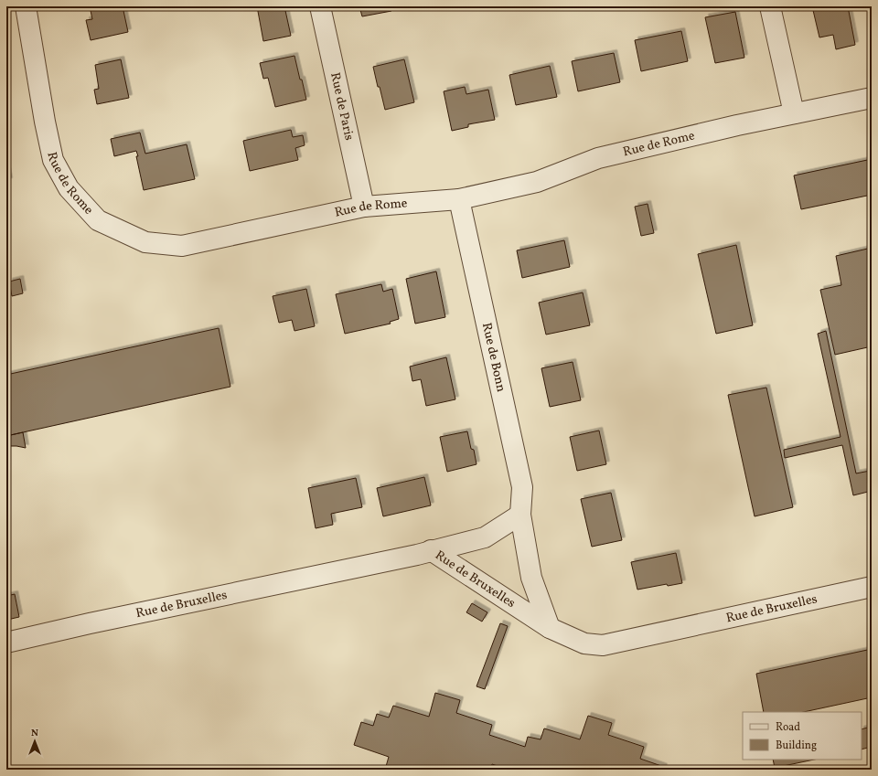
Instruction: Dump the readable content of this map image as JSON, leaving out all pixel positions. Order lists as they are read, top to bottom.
{
  "streets": {
    "street": [
      "Rue de Paris",
      "Rue de Rome",
      "Rue de Bonn",
      "Rue de Bruxelles"
    ]
  },
  "crossings": [
    ["Rue de Paris", "Rue de Rome"],
    ["Rue de Rome", "Rue de Bonn"],
    ["Rue de Bonn", "Rue de Bruxelles"]
  ],
  "legend": ["Road", "Building"],
  "north": "top"
}
